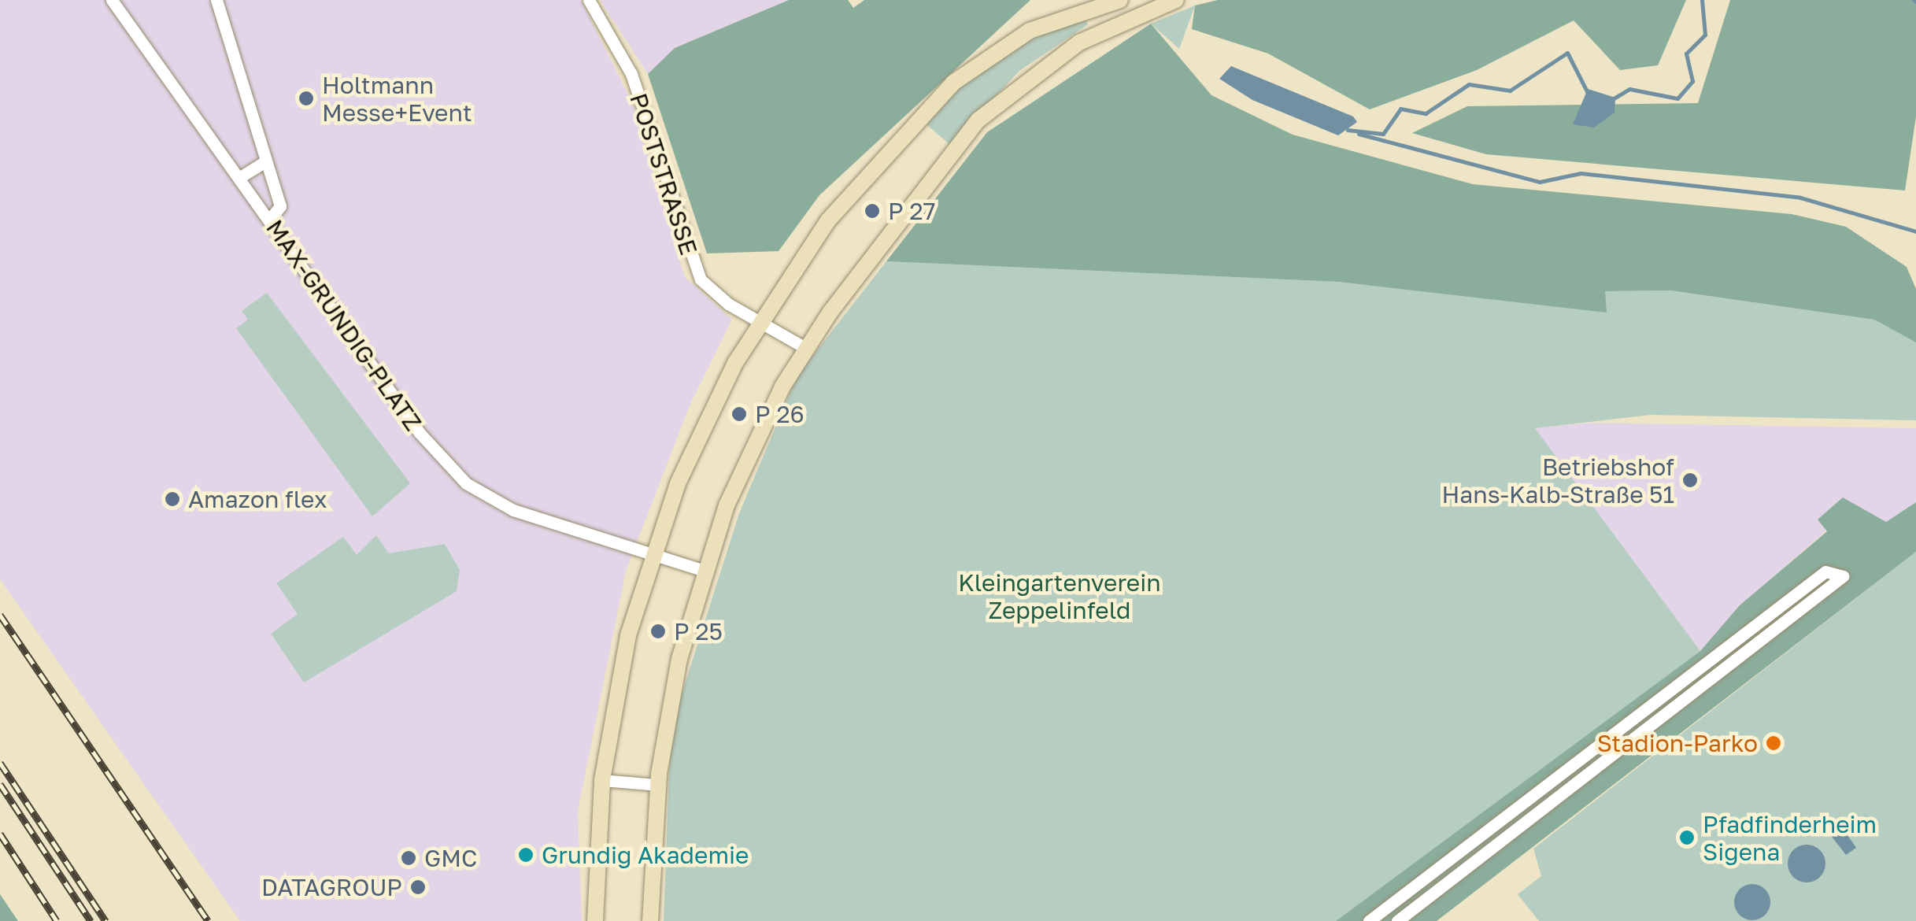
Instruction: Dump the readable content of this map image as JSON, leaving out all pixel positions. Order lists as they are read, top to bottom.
{
  "streets": {
    "street": ["POSTSTRASSE", "MAX-GRUNDIG-PLATZ"]
  },
  "parks": ["Kleingartenverein Zeppelinfeld"],
  "places": [
    "Holtmann Messe+Event",
    "P 27",
    "P 26",
    "Betriebshof Hans-Kalb-Straße 51",
    "Amazon flex",
    "P 25",
    "Stadion-Parko",
    "Pfadfinderheim Sigena",
    "Grundig Akademie",
    "GMC",
    "DATAGROUP"
  ]
}
